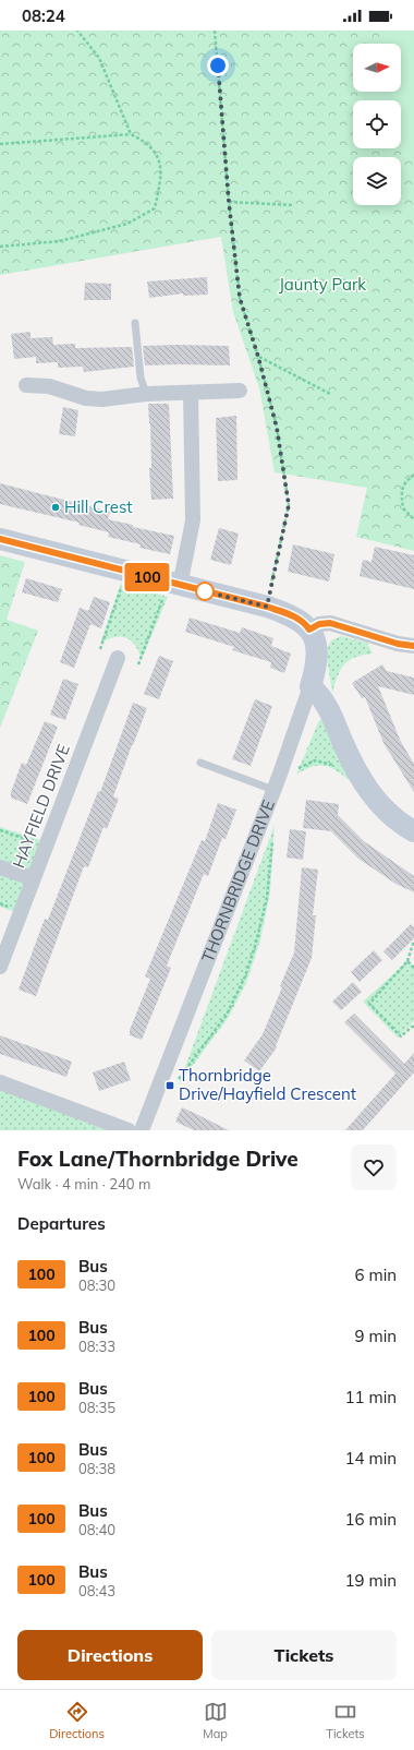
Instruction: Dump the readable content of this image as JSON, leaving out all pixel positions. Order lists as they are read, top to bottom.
{
  "streets": {
    "street": ["HAYFIELD DRIVE", "THORNBRIDGE DRIVE"]
  },
  "parks": ["Jaunty Park"],
  "places": {
    "other": ["Hill Crest"],
    "transit": ["Thornbridge Drive/Hayfield Crescent"]
  },
  "lines": ["bus line 100"],
  "north": "right",
  "page": {
    "status": "08:24",
    "on_map": "100",
    "heading": [
      ["Fox Lane/Thornbridge Drive", "Walk · 4 min · 240 m"],
      "Departures"
    ],
    "list": [
      {
        "mark": "100",
        "name": "Bus",
        "note": "08:30",
        "value": "6 min"
      },
      {
        "mark": "100",
        "name": "Bus",
        "note": "08:33",
        "value": "9 min"
      },
      {
        "mark": "100",
        "name": "Bus",
        "note": "08:35",
        "value": "11 min"
      },
      {
        "mark": "100",
        "name": "Bus",
        "note": "08:38",
        "value": "14 min"
      },
      {
        "mark": "100",
        "name": "Bus",
        "note": "08:40",
        "value": "16 min"
      },
      {
        "mark": "100",
        "name": "Bus",
        "note": "08:43",
        "value": "19 min"
      }
    ],
    "buttons": ["Directions", "Tickets"],
    "tabs": ["Directions", "Map", "Tickets"]
  }
}
